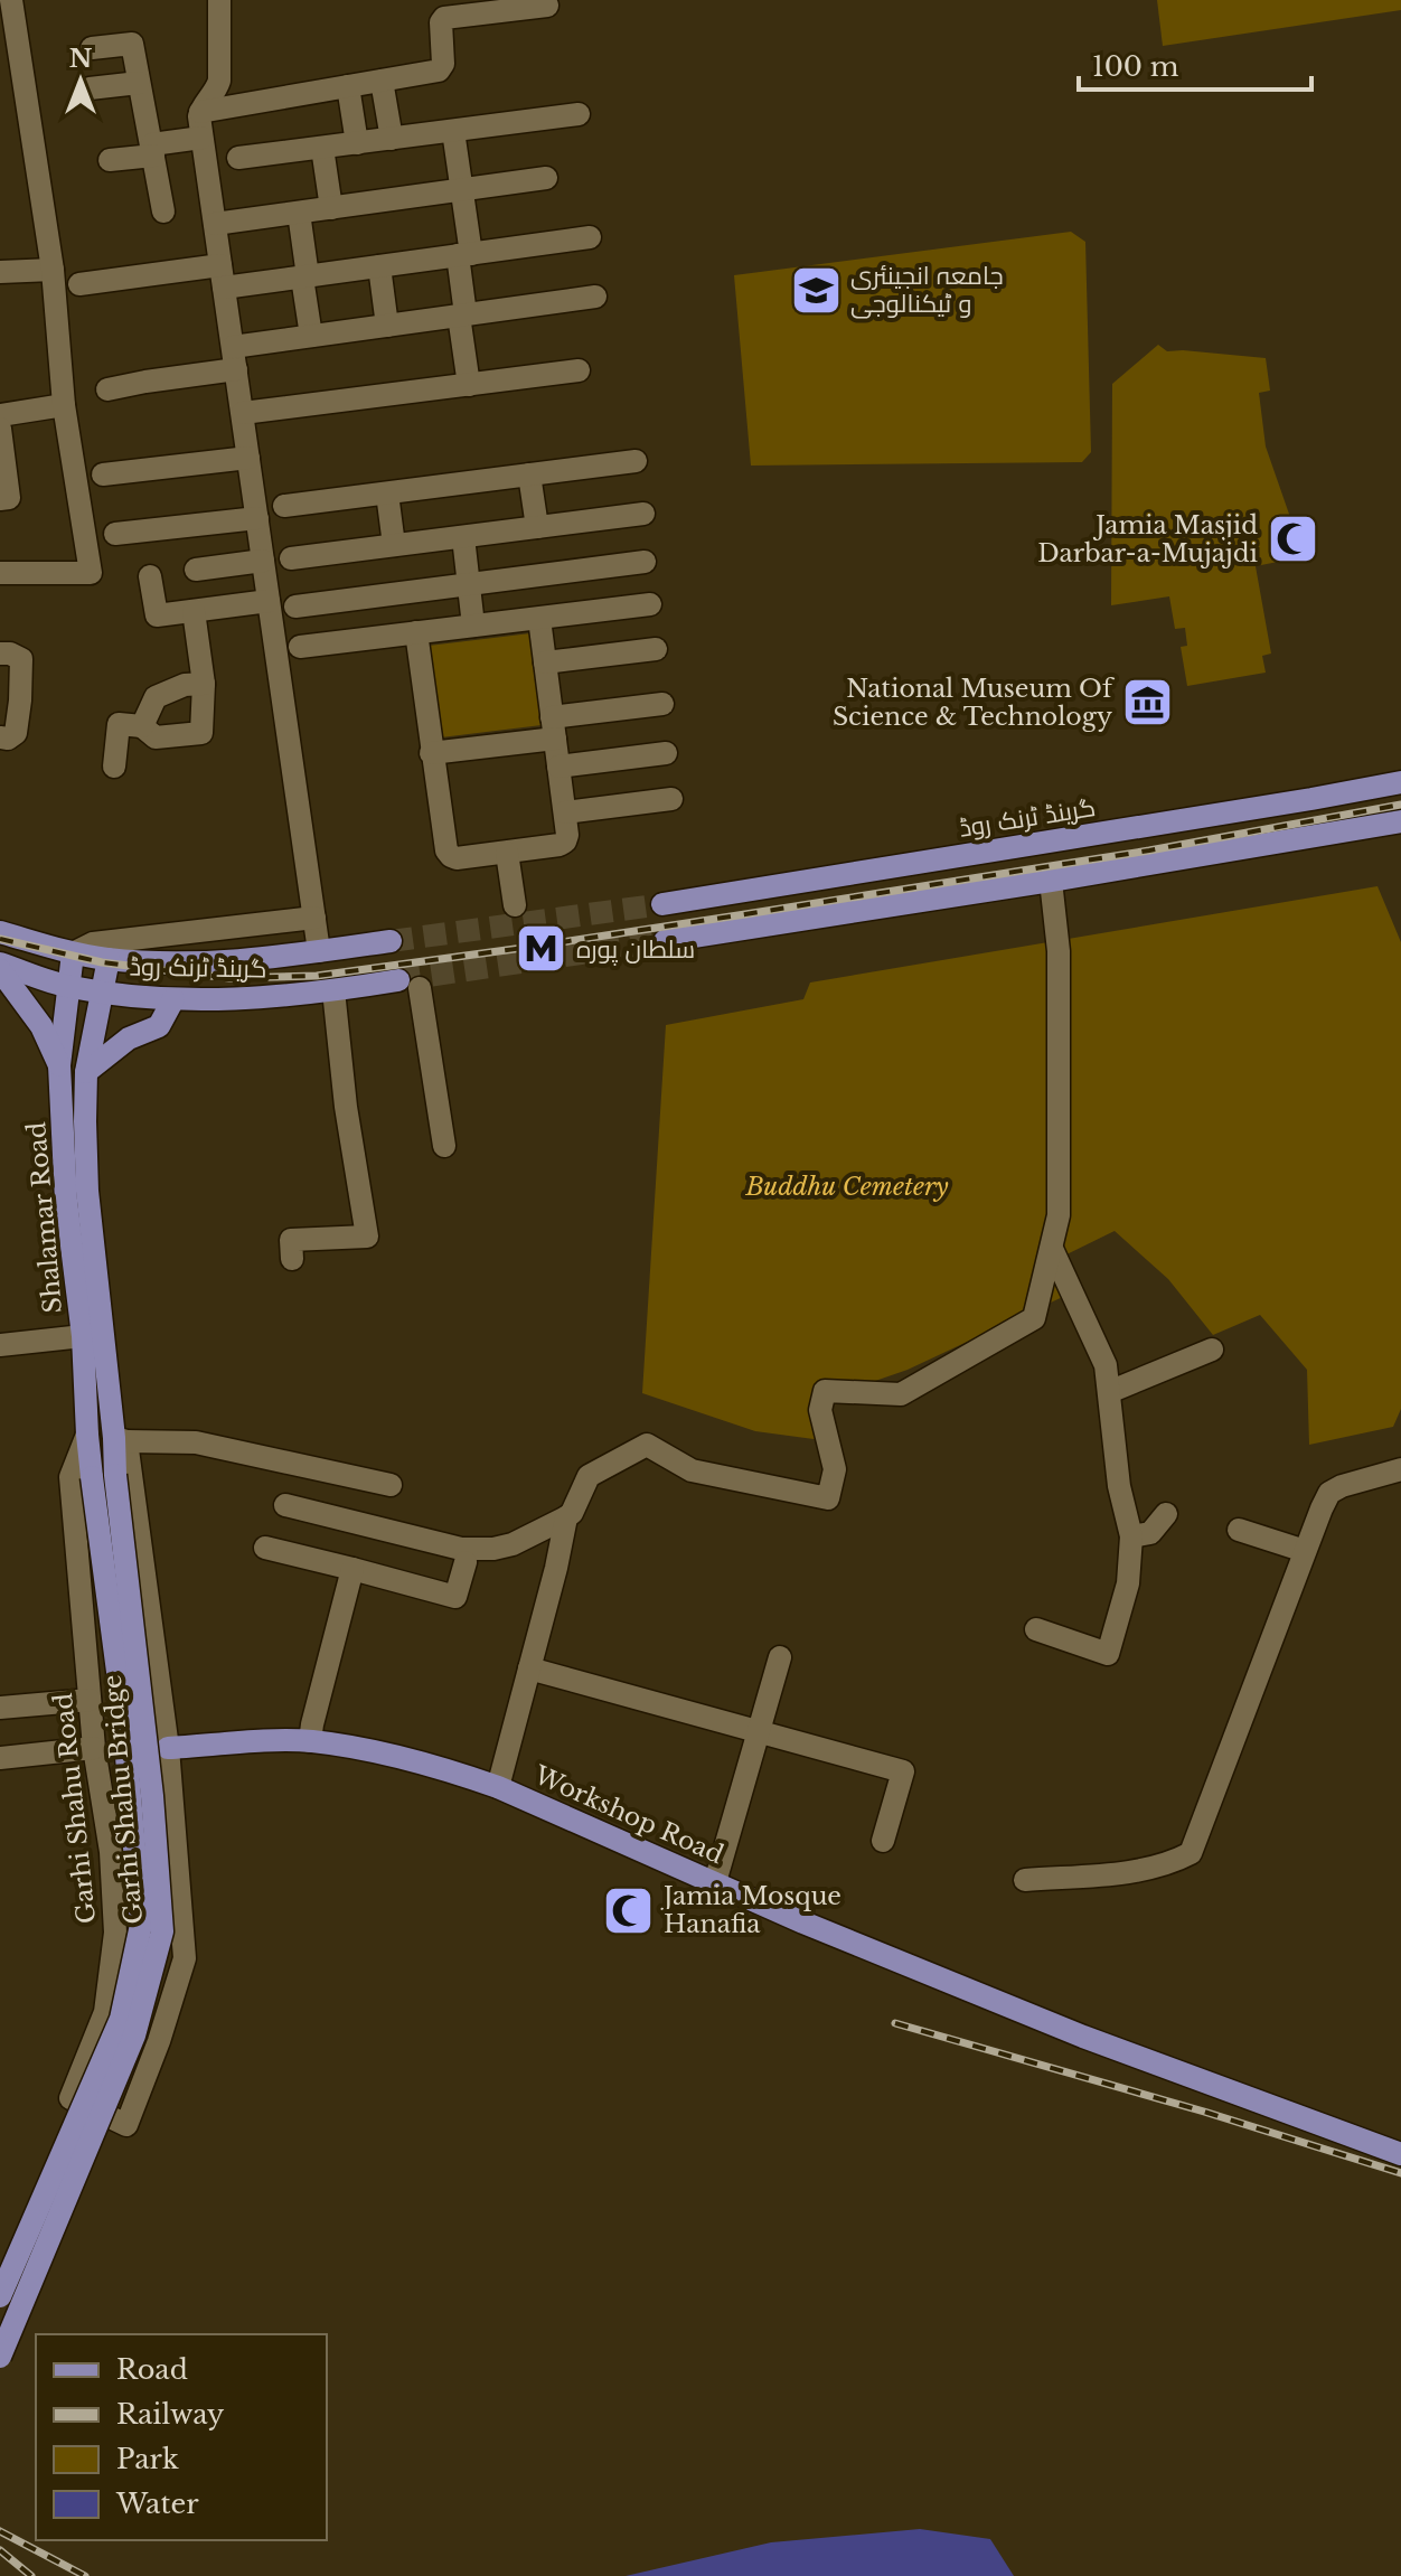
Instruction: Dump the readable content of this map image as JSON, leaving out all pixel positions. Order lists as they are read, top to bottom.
{
  "streets": {
    "main road": [
      "گرینڈ ٹرنک روڈ",
      "Shalamar Road",
      "Garhi Shahu Bridge",
      "Workshop Road"
    ],
    "street": ["Garhi Shahu Road"]
  },
  "crossings": [
    ["گرینڈ ٹرنک روڈ", "Shalamar Road"],
    ["Shalamar Road", "Garhi Shahu Bridge"],
    ["Shalamar Road", "Garhi Shahu Road"],
    ["Garhi Shahu Road", "Workshop Road"]
  ],
  "parks": ["Buddhu Cemetery"],
  "places": {
    "school or university": ["جامعہ انجینئری و ٹیکنالوجی"],
    "mosque": ["Jamia Masjid Darbar-a-Mujajdi", "Jamia Mosque Hanafia"],
    "museum": ["National Museum Of Science & Technology"],
    "metro station": ["سلطان پورہ"]
  },
  "legend": [
    "Road",
    "Railway",
    "Park",
    "Water"
  ],
  "scale_bar": "100 m",
  "north": "top"
}
